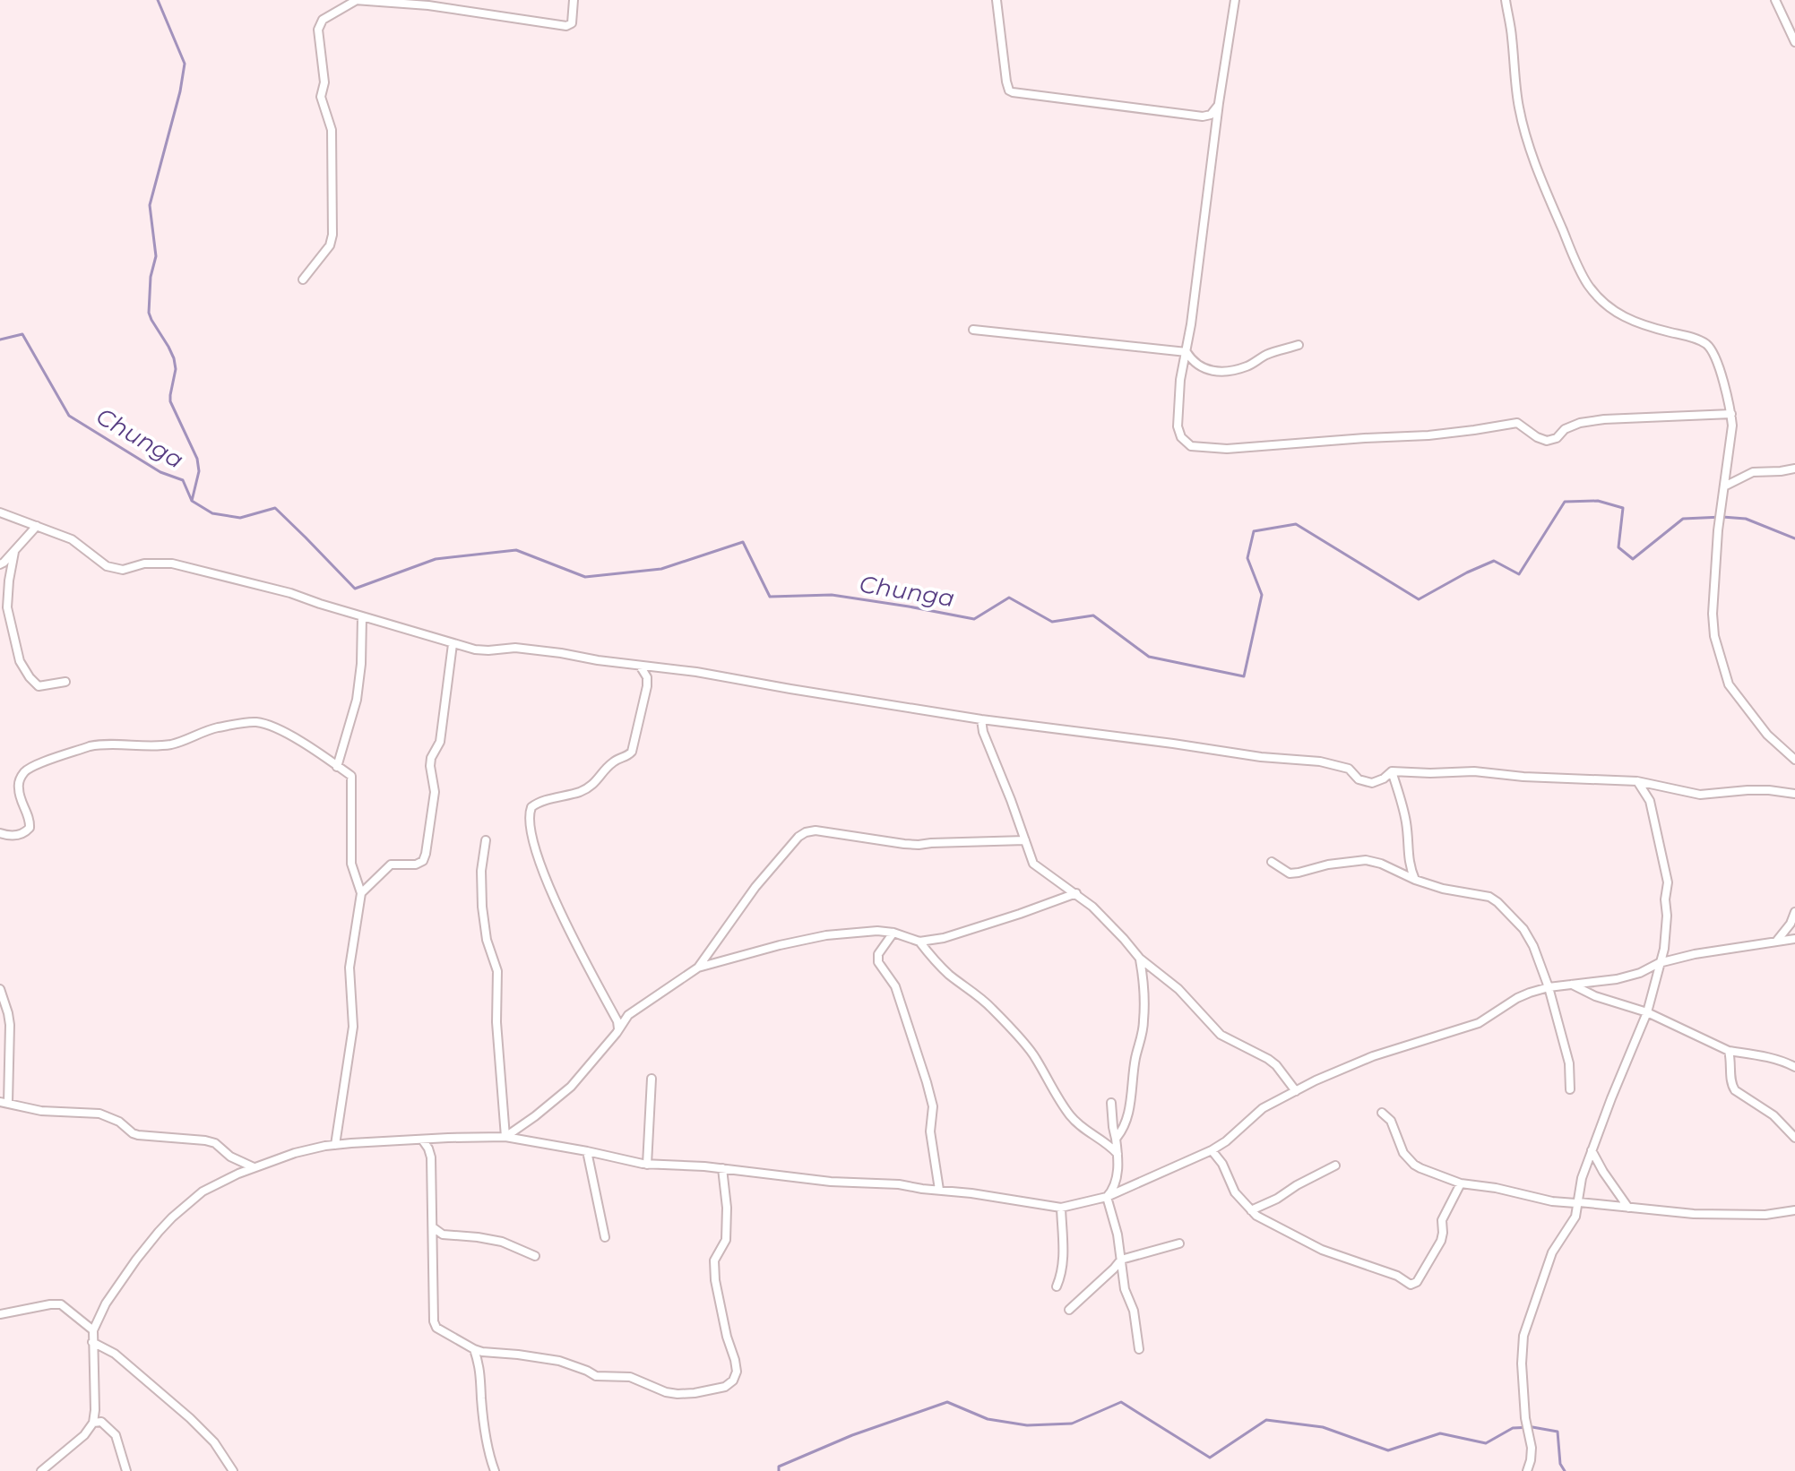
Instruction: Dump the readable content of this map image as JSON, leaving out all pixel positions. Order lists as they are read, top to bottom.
{
  "water": ["Chunga"]
}
